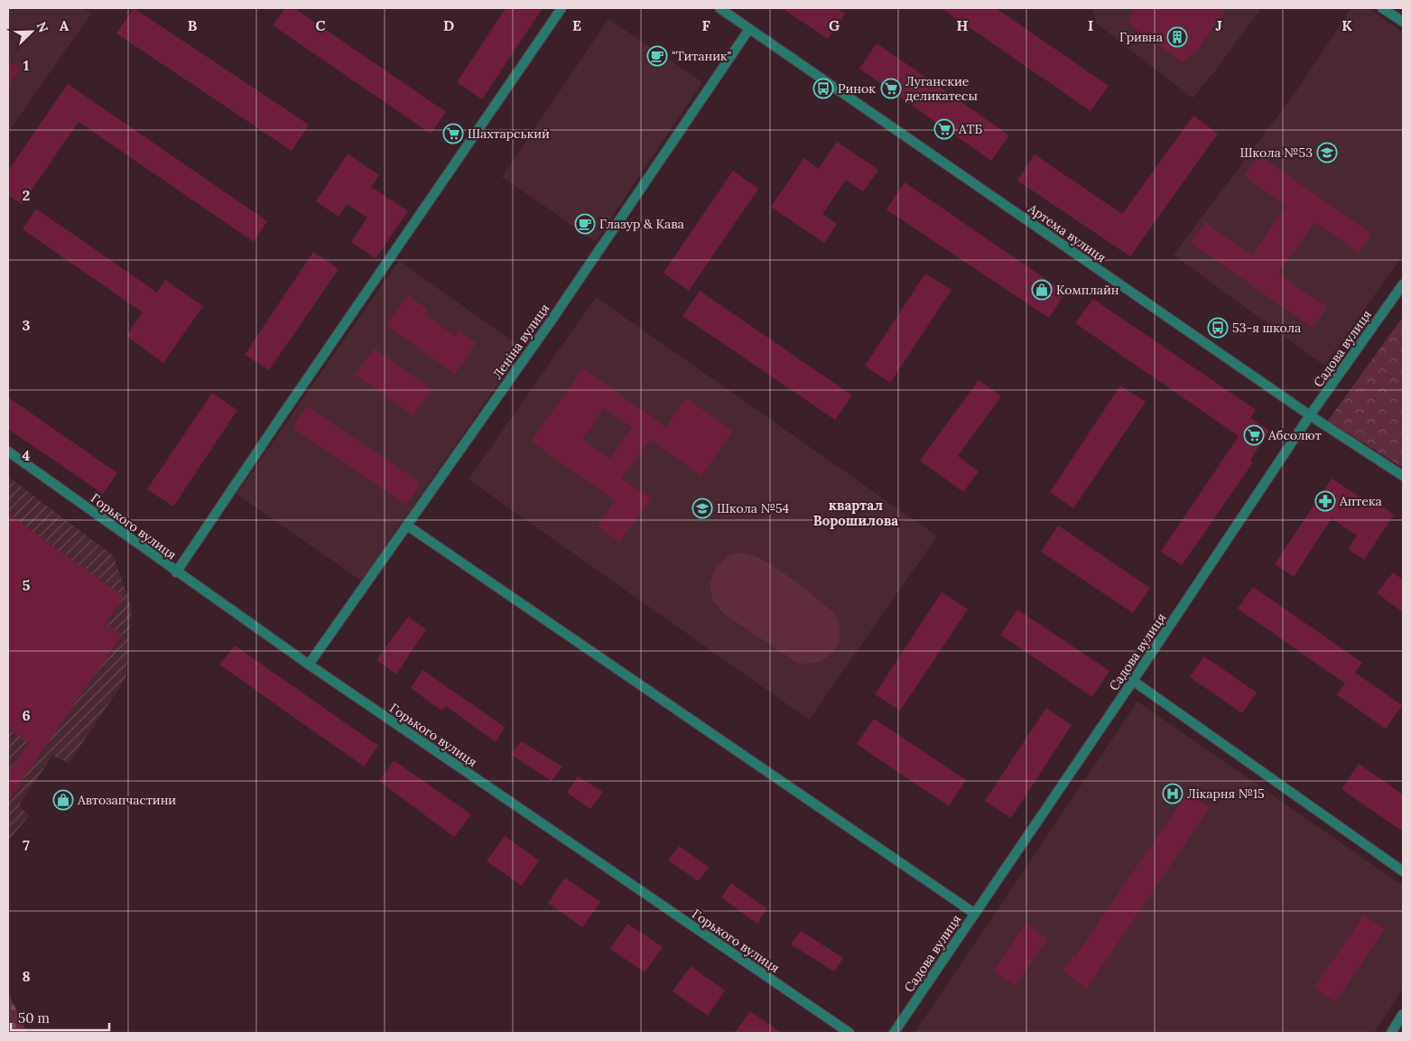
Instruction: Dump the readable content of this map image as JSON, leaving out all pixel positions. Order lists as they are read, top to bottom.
{
  "streets": {
    "street": [
      "Артема вулиця",
      "Леніна вулиця",
      "Садова вулиця",
      "Горького вулиця"
    ]
  },
  "crossings": [
    ["Артема вулиця", "Леніна вулиця"],
    ["Артема вулиця", "Садова вулиця"],
    ["Леніна вулиця", "Горького вулиця"]
  ],
  "districts": ["квартал Ворошилова"],
  "places": {
    "building": ["Гривна"],
    "cafe": ["\"Титаник\"", "Глазур & Кава"],
    "bus stop": ["Ринок", "53-я школа"],
    "supermarket": [
      "Луганские деликатесы",
      "АТБ",
      "Шахтарський",
      "Абсолют"
    ],
    "school or university": ["Школа №53", "Школа №54"],
    "shop": ["Комплайн", "Автозапчастини"],
    "pharmacy": ["Аптека"],
    "hospital": ["Лікарня №15"]
  },
  "scale_bar": "50 m",
  "north": "top right",
  "grid": {
    "columns": [
      "A",
      "B",
      "C",
      "D",
      "E",
      "F",
      "G",
      "H",
      "I",
      "J",
      "K"
    ],
    "rows": [
      "1",
      "2",
      "3",
      "4",
      "5",
      "6",
      "7",
      "8"
    ]
  }
}
